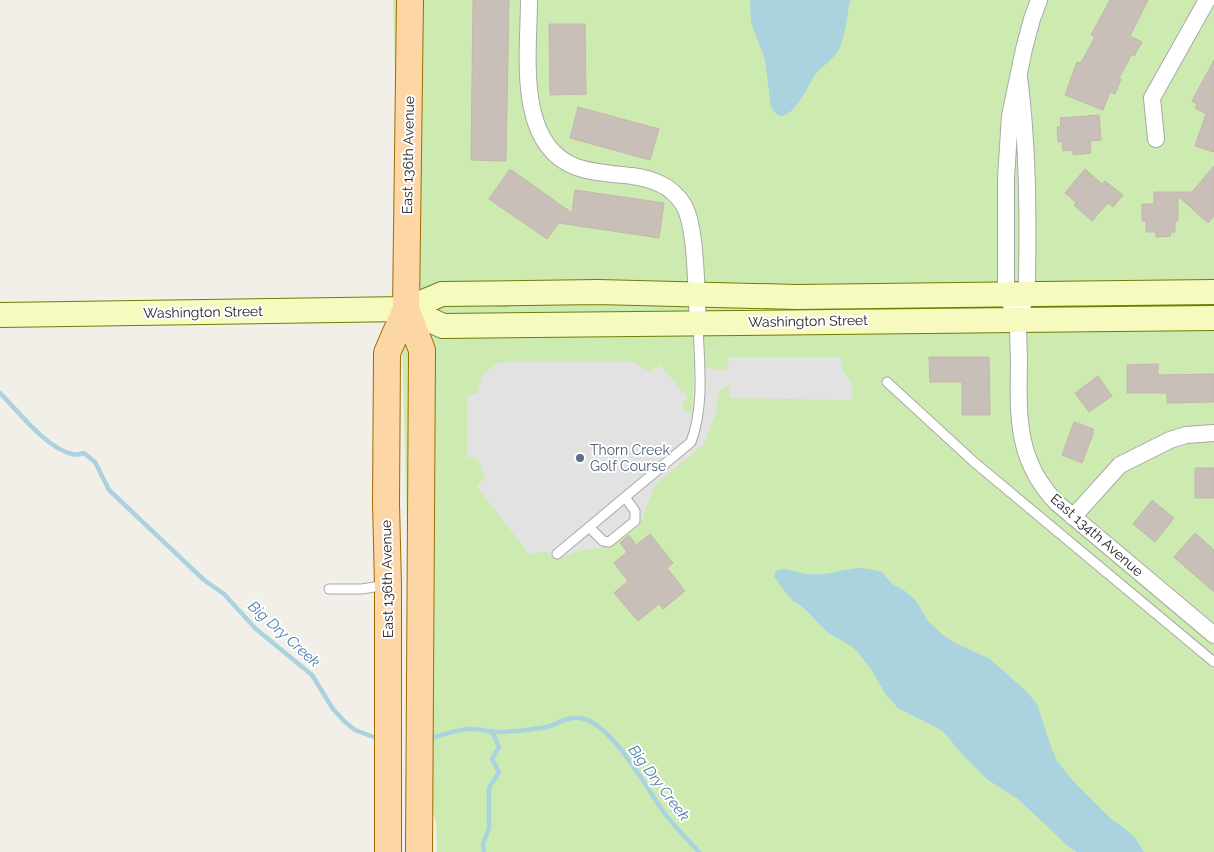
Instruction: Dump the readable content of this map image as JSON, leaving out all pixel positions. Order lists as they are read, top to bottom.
{
  "streets": {
    "main road": ["East 136th Avenue", "Washington Street"],
    "street": ["East 134th Avenue"]
  },
  "crossings": [
    ["East 136th Avenue", "Washington Street"],
    ["Washington Street", "East 134th Avenue"]
  ],
  "water": ["Big Dry Creek"],
  "places": ["Thorn Creek Golf Course"]
}
